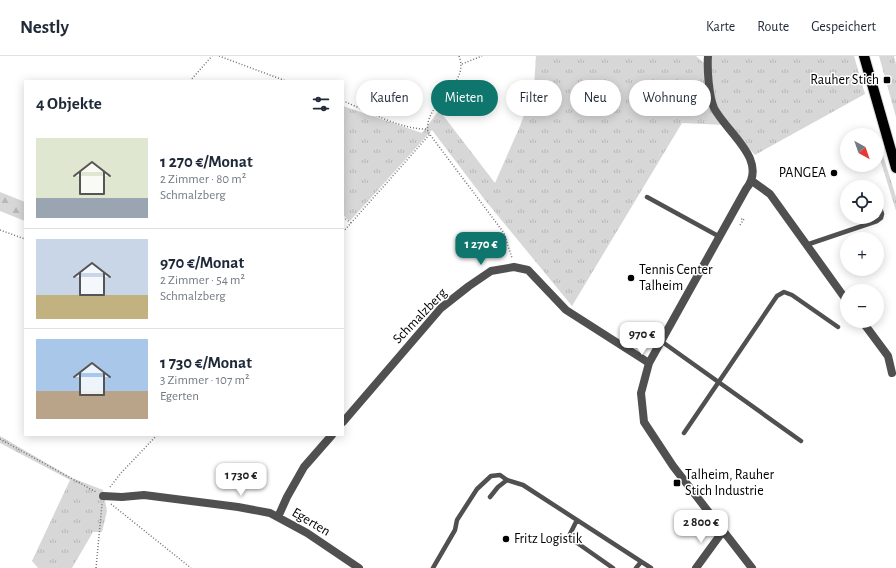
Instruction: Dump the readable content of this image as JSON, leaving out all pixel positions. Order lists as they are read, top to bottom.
{
  "streets": {
    "street": ["Schmalzberg", "Egerten"]
  },
  "places": {
    "transit": ["Rauher Stich", "Talheim, Rauher Stich Industrie"],
    "other": ["PANGEA", "Tennis Center Talheim", "Fritz Logistik"]
  },
  "north": "bottom right",
  "page": {
    "header": "Nestly",
    "nav": ["Karte", "Route", "Gespeichert"],
    "chip": [
      "Kaufen",
      "Mieten",
      "Filter",
      "Neu",
      "Wohnung"
    ],
    "heading": "4 Objekte",
    "map_buttons": ["+", "−"],
    "list": [
      {
        "name": "1 270 €/Monat",
        "note": "2 Zimmer · 80 m² · Schmalzberg"
      },
      {
        "name": "970 €/Monat",
        "note": "2 Zimmer · 54 m² · Schmalzberg"
      },
      {
        "name": "1 730 €/Monat",
        "note": "3 Zimmer · 107 m² · Egerten"
      }
    ],
    "price": [
      "1 270 €",
      "970 €",
      "1 730 €",
      "2 800 €"
    ]
  }
}
